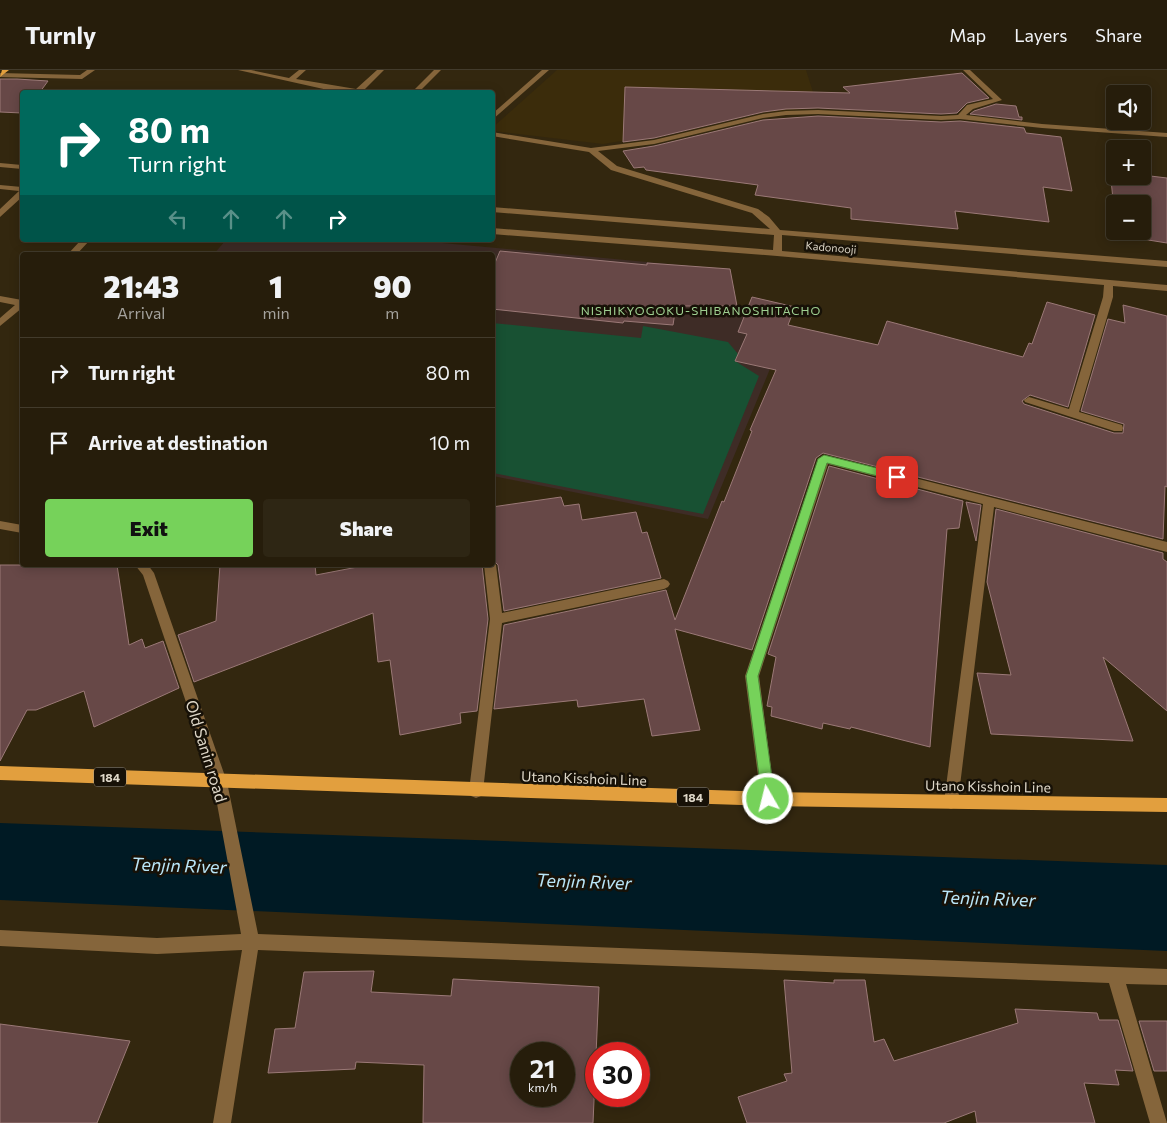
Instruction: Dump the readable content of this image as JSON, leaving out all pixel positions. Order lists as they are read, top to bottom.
{
  "streets": {
    "main road": ["184", "Utano Kisshoin Line"],
    "street": ["Kadonooji", "Old Sanin road"]
  },
  "crossings": [
    ["Old Sanin road", "Utano Kisshoin Line"]
  ],
  "districts": ["NISHIKYOGOKU-SHIBANOSHITACHO"],
  "water": ["Tenjin River"],
  "page": {
    "header": "Turnly",
    "nav": ["Map", "Layers", "Share"],
    "map_buttons": ["+", "−"],
    "turn": ["80 m", "Turn right"],
    "eta": [
      "21:43",
      "Arrival",
      "1",
      "min",
      "90",
      "m"
    ],
    "list": [
      {
        "name": "Turn right",
        "value": "80 m"
      },
      {
        "name": "Arrive at destination",
        "value": "10 m"
      }
    ],
    "buttons": ["Exit", "Share"],
    "speed": "21 km/h",
    "limit": "30"
  }
}
